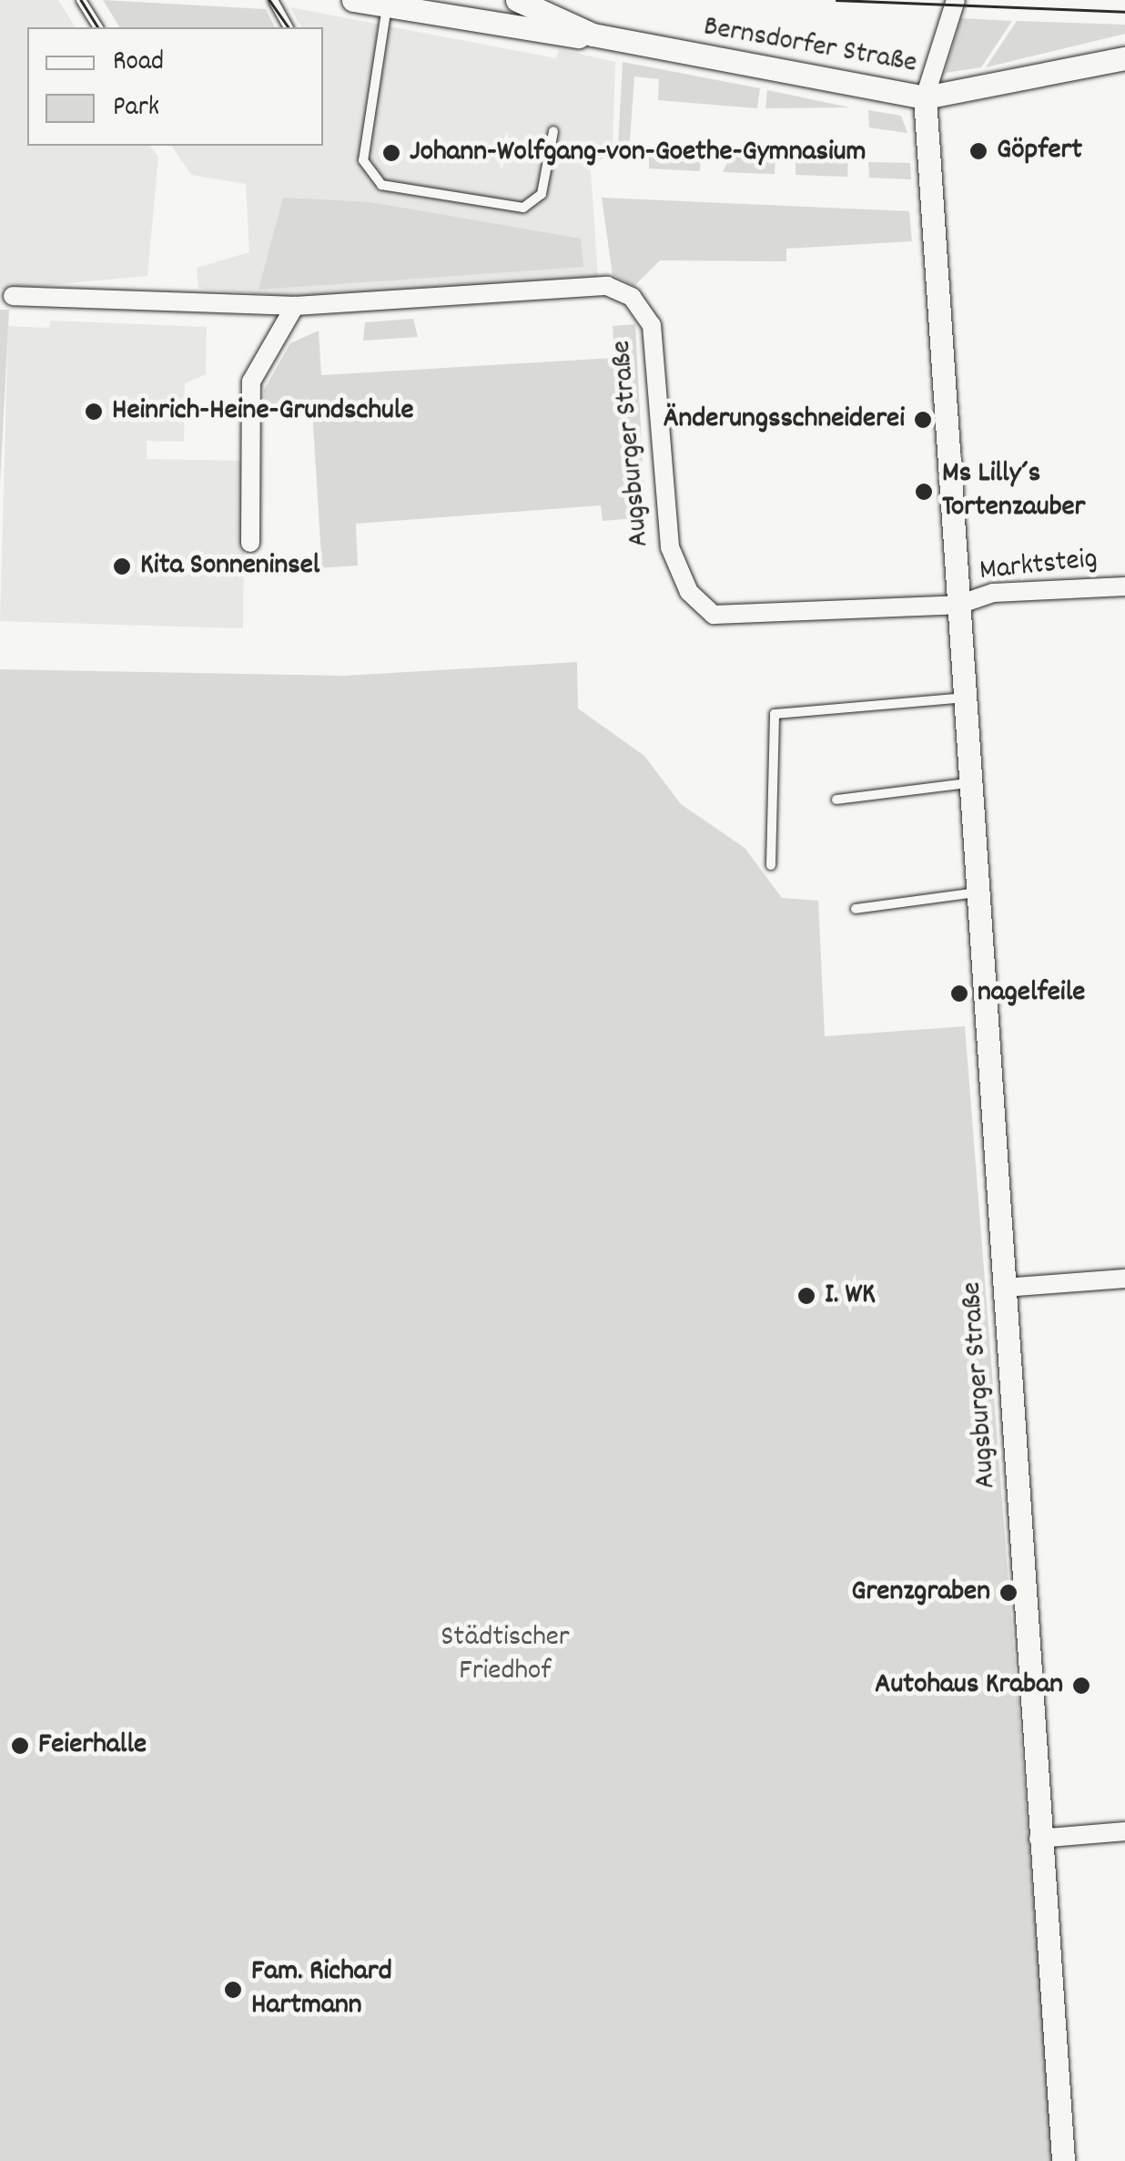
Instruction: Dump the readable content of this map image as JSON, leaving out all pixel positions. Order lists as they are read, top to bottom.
{
  "streets": {
    "street": ["Bernsdorfer Straße", "Augsburger Straße", "Marktsteig"]
  },
  "crossings": [
    ["Bernsdorfer Straße", "Augsburger Straße"],
    ["Augsburger Straße", "Marktsteig"]
  ],
  "parks": ["Städtischer Friedhof"],
  "places": [
    "Göpfert",
    "Johann-Wolfgang-von-Goethe-Gymnasium",
    "Heinrich-Heine-Grundschule",
    "Änderungsschneiderei",
    "Ms Lilly´s Tortenzauber",
    "Kita Sonneninsel",
    "nagelfeile",
    "I. WK",
    "Grenzgraben",
    "Autohaus Kraban",
    "Feierhalle",
    "Fam. Richard Hartmann"
  ],
  "legend": ["Road", "Park"]
}
